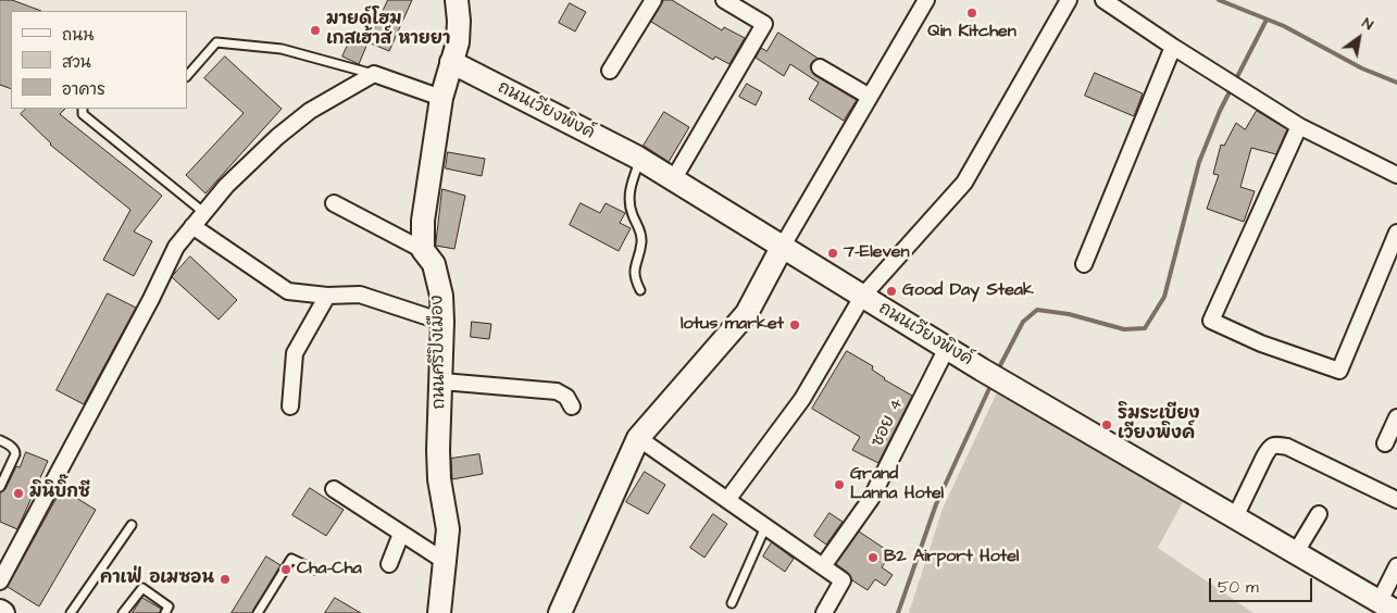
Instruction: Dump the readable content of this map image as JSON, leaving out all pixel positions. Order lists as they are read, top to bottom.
{
  "streets": {
    "street": ["ถนนเวียงพิงค์", "ถนนศรีปิงเมือง", "ซอย 4"]
  },
  "crossings": [
    ["ถนนเวียงพิงค์", "ถนนศรีปิงเมือง"],
    ["ถนนเวียงพิงค์", "ซอย 4"]
  ],
  "places": [
    "Qin Kitchen",
    "มายด์โฮม เกสเฮ้าส์ หายยา",
    "7-Eleven",
    "Good Day Steak",
    "lotus market",
    "ริมระเบียง เวียงพิงค์",
    "Grand Lanna Hotel",
    "มินิบิ๊กซี",
    "B2 Airport Hotel",
    "Cha-Cha",
    "คาเฟ่ อเมซอน"
  ],
  "legend": ["ถนน", "สวน", "อาคาร"],
  "scale_bar": "50 m",
  "north": "top right"
}
